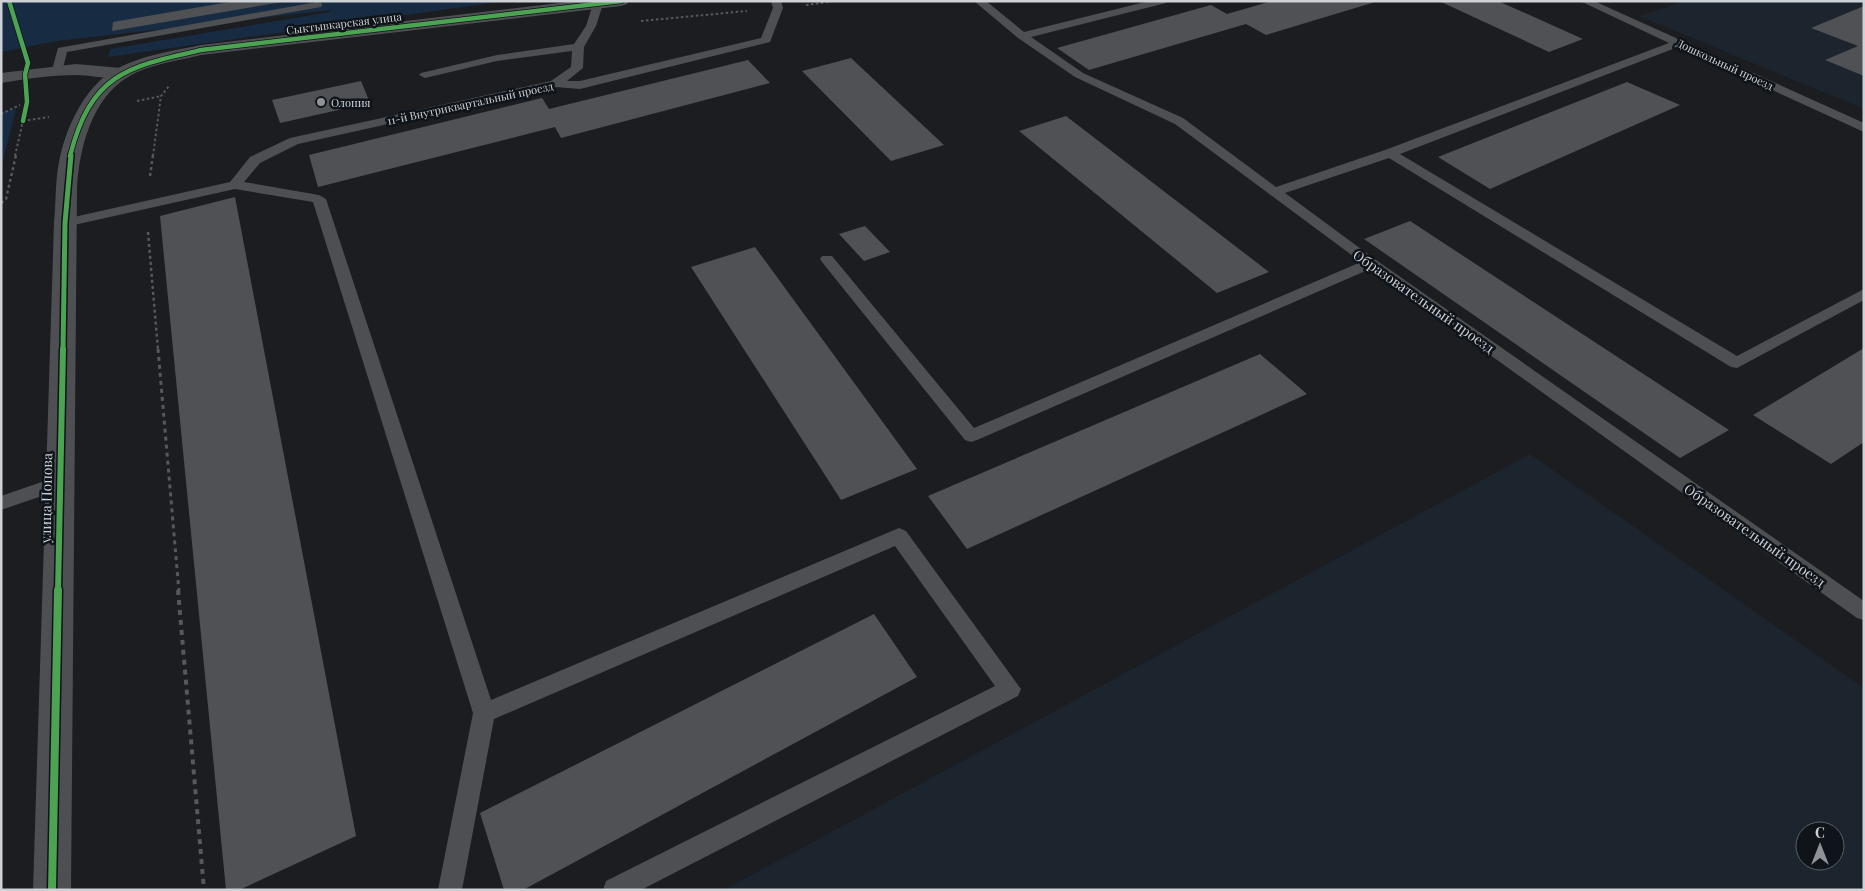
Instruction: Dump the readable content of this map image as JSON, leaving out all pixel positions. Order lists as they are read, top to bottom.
{
  "streets": {
    "street": ["Сыктывкарская улица", "улица Попова"],
    "lane": ["Дошкольный проезд", "11-й Внутриквартальный проезд", "Образовательный проезд"]
  },
  "crossings": [
    ["Сыктывкарская улица", "улица Попова"]
  ],
  "places": ["Олония"],
  "north": "top"
}
